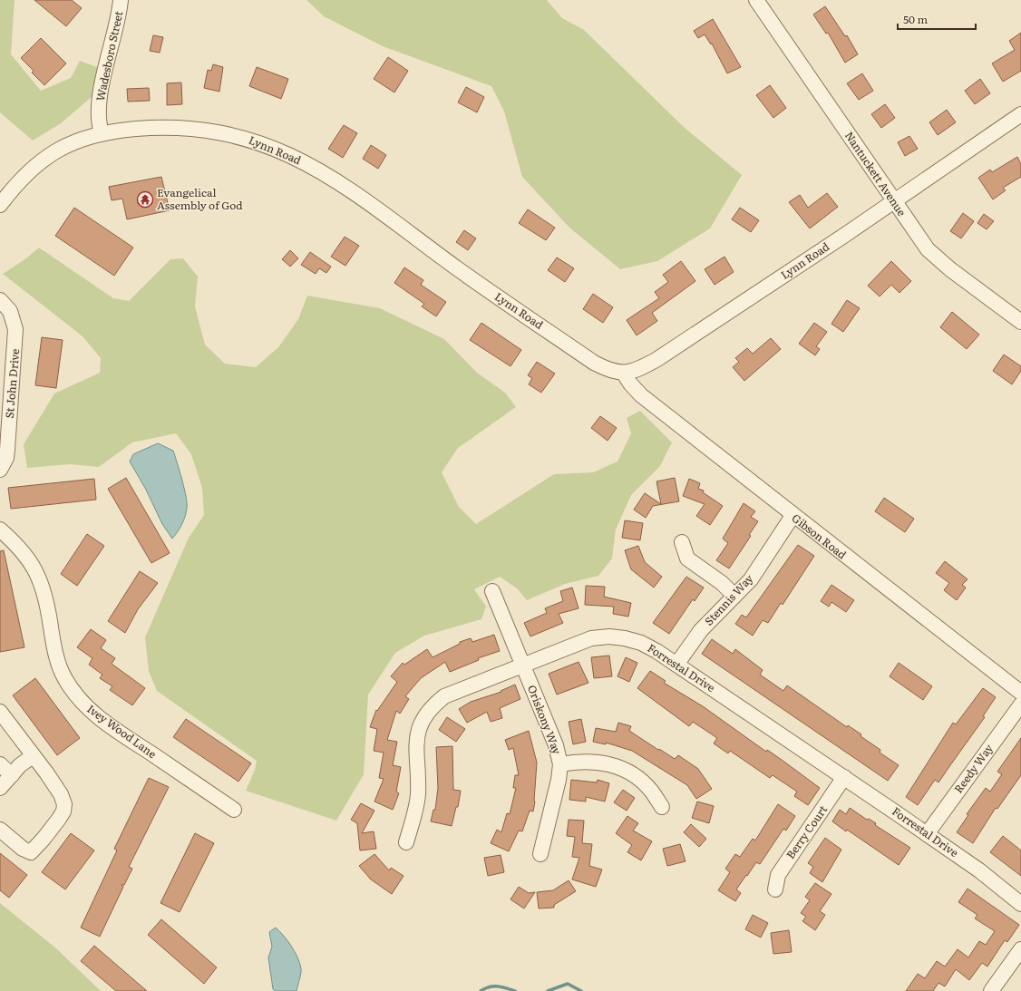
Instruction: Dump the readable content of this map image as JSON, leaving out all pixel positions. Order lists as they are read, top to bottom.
{
  "streets": {
    "street": [
      "Wadesboro Street",
      "Lynn Road",
      "Nantuckett Avenue",
      "St John Drive",
      "Gibson Road",
      "Stennis Way",
      "Forrestal Drive",
      "Oriskony Way",
      "Ivey Wood Lane",
      "Reedy Way",
      "Berry Court"
    ]
  },
  "crossings": [
    ["Wadesboro Street", "Lynn Road"],
    ["Lynn Road", "Nantuckett Avenue"],
    ["Lynn Road", "Gibson Road"],
    ["Gibson Road", "Stennis Way"],
    ["Stennis Way", "Forrestal Drive"],
    ["Forrestal Drive", "Oriskony Way"],
    ["Forrestal Drive", "Reedy Way"],
    ["Forrestal Drive", "Berry Court"]
  ],
  "places": {
    "temple": ["Evangelical Assembly of God"]
  },
  "scale_bar": "50 m"
}
